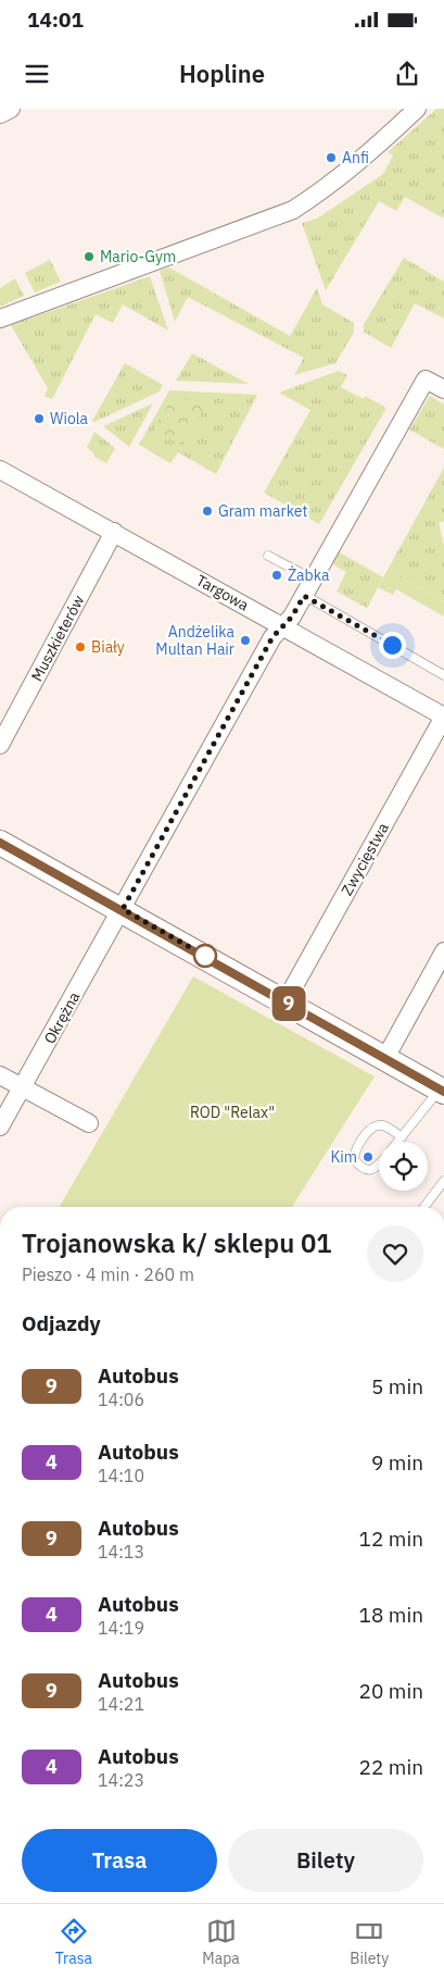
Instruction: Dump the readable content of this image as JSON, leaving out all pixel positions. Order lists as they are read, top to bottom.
{
  "streets": {
    "street": [
      "Targowa",
      "Muszkieterów",
      "Zwycięstwa",
      "Okrężna"
    ]
  },
  "crossings": [
    ["Targowa", "Muszkieterów"],
    ["Targowa", "Zwycięstwa"],
    ["Targowa", "Okrężna"]
  ],
  "parks": ["ROD \"Relax\""],
  "places": [
    "Anfi",
    "Mario-Gym",
    "Wiola",
    "Gram market",
    "Żabka",
    "Andżelika Multan Hair",
    "Biały",
    "Kim"
  ],
  "lines": ["bus line 9"],
  "page": {
    "status": "14:01",
    "header": "Hopline",
    "on_map": "9",
    "heading": [
      ["Trojanowska k/ sklepu 01", "Pieszo · 4 min · 260 m"],
      "Odjazdy"
    ],
    "list": [
      {
        "mark": "9",
        "name": "Autobus",
        "note": "14:06",
        "value": "5 min"
      },
      {
        "mark": "4",
        "name": "Autobus",
        "note": "14:10",
        "value": "9 min"
      },
      {
        "mark": "9",
        "name": "Autobus",
        "note": "14:13",
        "value": "12 min"
      },
      {
        "mark": "4",
        "name": "Autobus",
        "note": "14:19",
        "value": "18 min"
      },
      {
        "mark": "9",
        "name": "Autobus",
        "note": "14:21",
        "value": "20 min"
      },
      {
        "mark": "4",
        "name": "Autobus",
        "note": "14:23",
        "value": "22 min"
      }
    ],
    "buttons": ["Trasa", "Bilety"],
    "tabs": ["Trasa", "Mapa", "Bilety"]
  }
}
